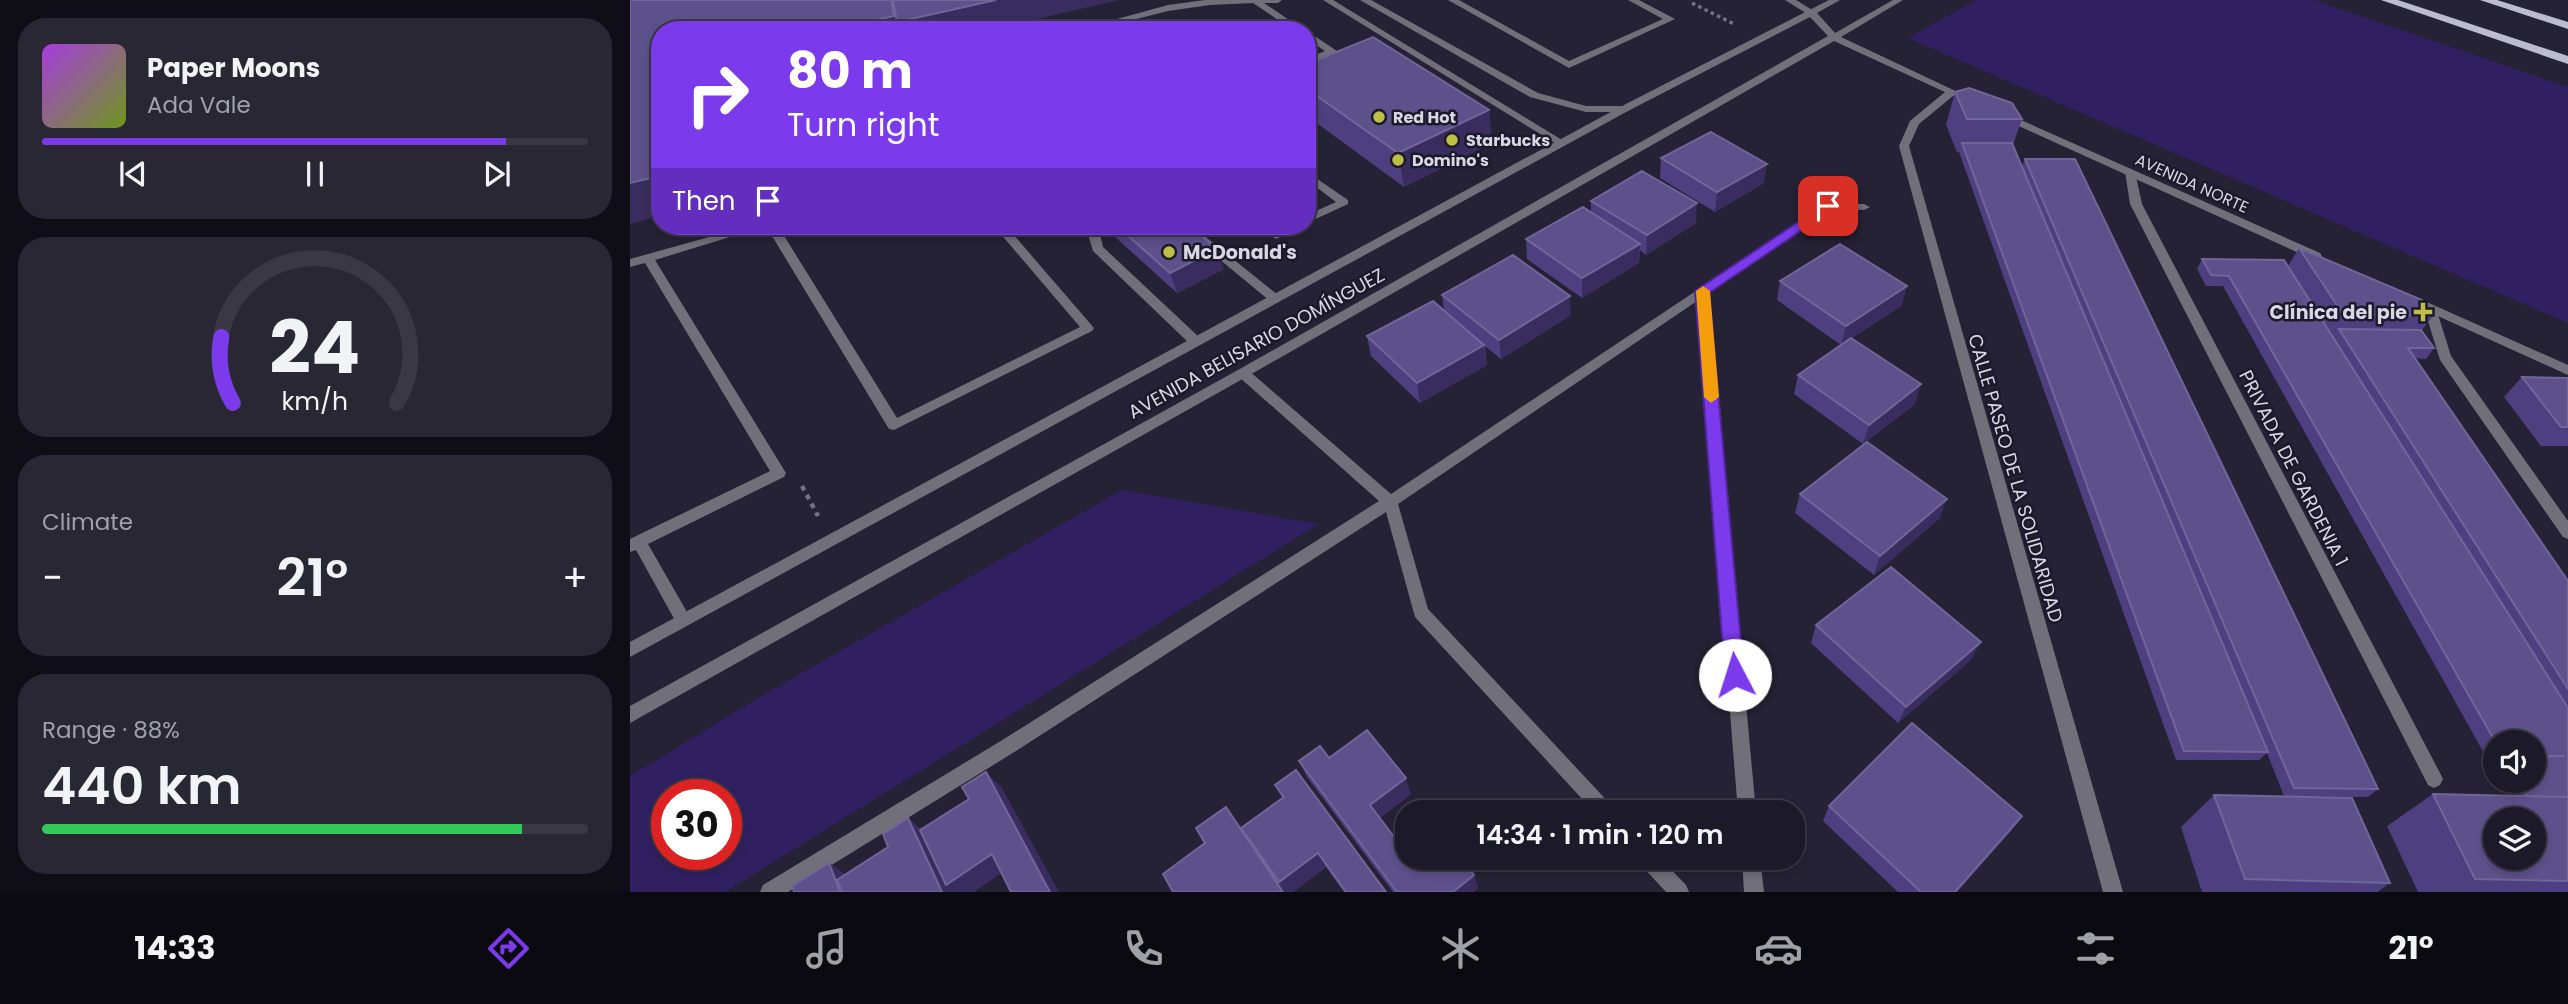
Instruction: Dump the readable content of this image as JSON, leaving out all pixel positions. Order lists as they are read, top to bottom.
{
  "streets": {
    "street": [
      "AVENIDA NORTE",
      "AVENIDA BELISARIO DOMÍNGUEZ",
      "PRIVADA DE GARDENIA 1",
      "CALLE PASEO DE LA SOLIDARIDAD"
    ]
  },
  "crossings": [
    ["AVENIDA NORTE", "PRIVADA DE GARDENIA 1"],
    ["AVENIDA BELISARIO DOMÍNGUEZ", "CALLE PASEO DE LA SOLIDARIDAD"]
  ],
  "places": {
    "other": [
      "Red Hot",
      "Starbucks",
      "Domino's",
      "McDonald's"
    ],
    "health": ["Clínica del pie"]
  },
  "page": {
    "turn": ["80 m", "Turn right"],
    "song": ["Paper Moons", "Ada Vale"],
    "then": "Then",
    "tile": [
      "Climate",
      ["Range · 88%", "440 km"]
    ],
    "heat": ["−", "21°", "+"],
    "limit": "30",
    "trip": "14:34 · 1 min · 120 m",
    "tabs": ["14:33", "21°"],
    "gauge": ["24", "km/h"]
  }
}
